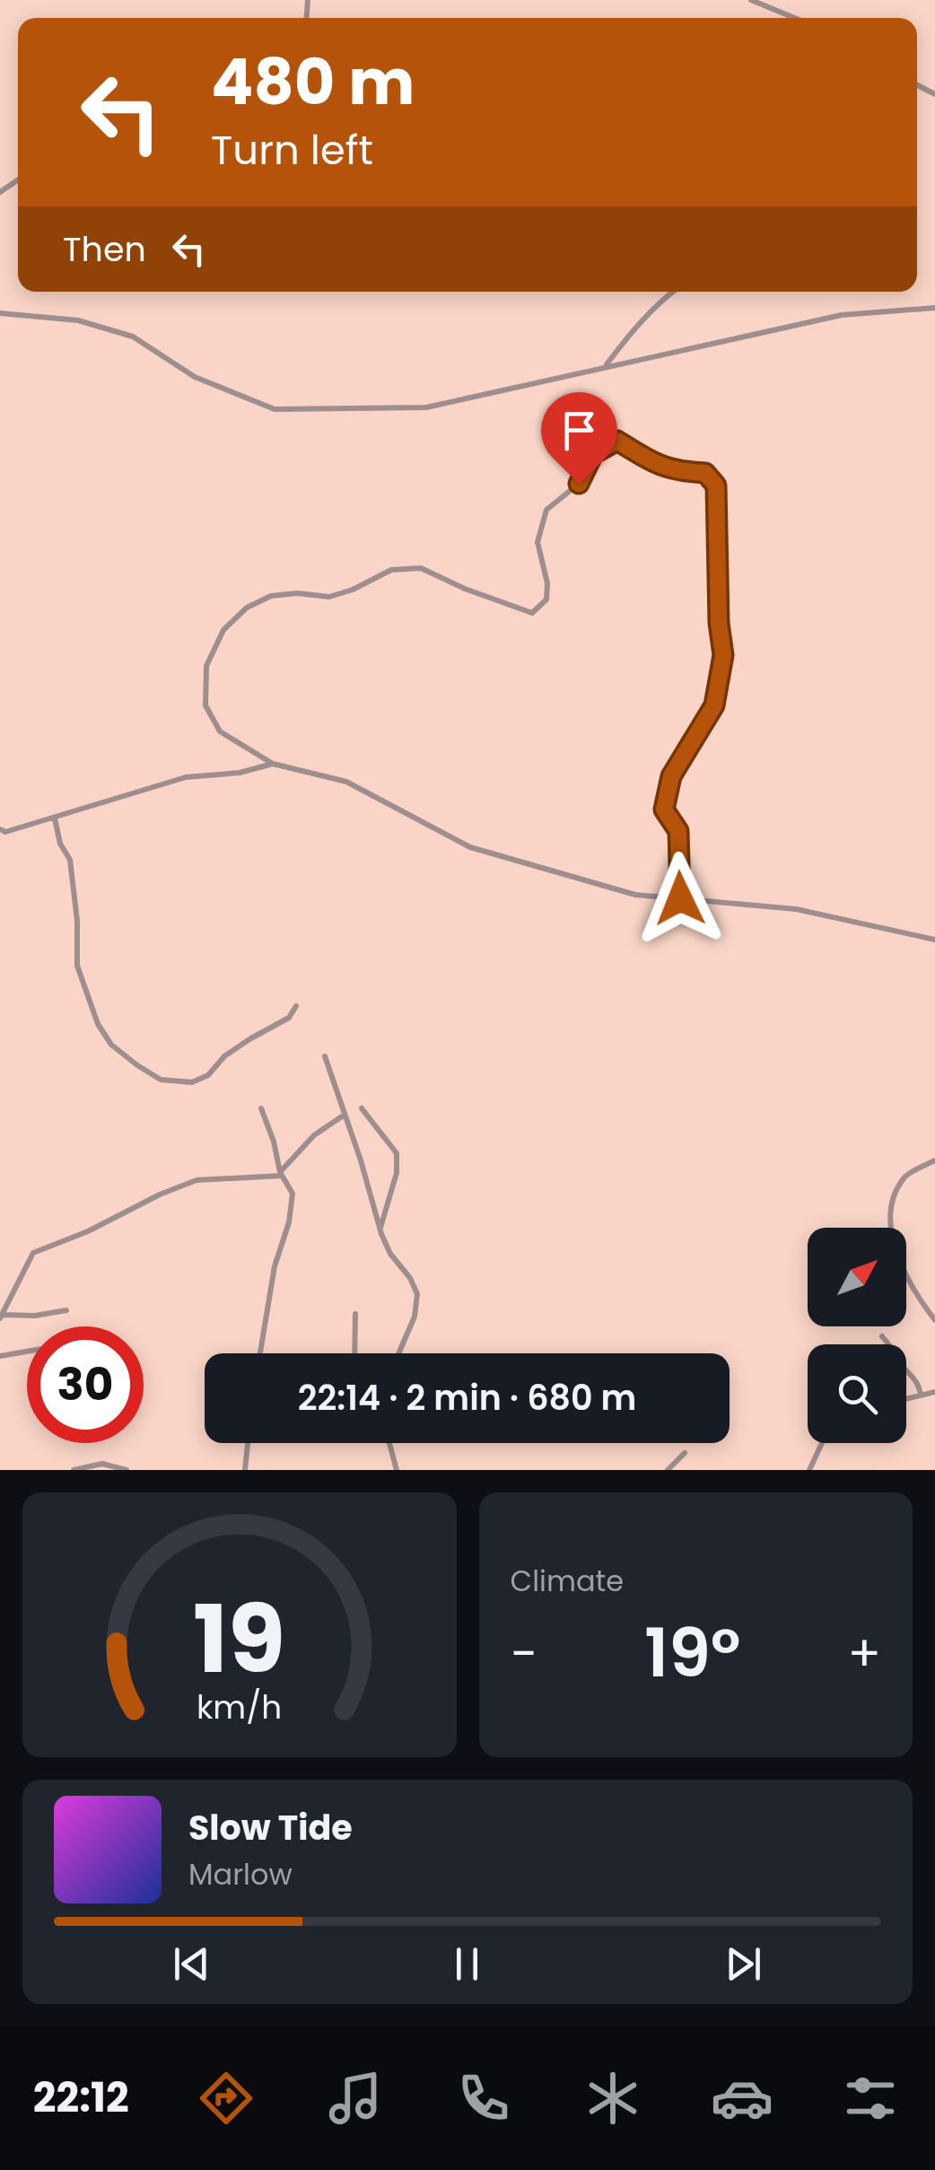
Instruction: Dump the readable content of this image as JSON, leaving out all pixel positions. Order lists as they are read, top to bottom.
{
  "north": "top right",
  "page": {
    "turn": ["480 m", "Turn left"],
    "then": "Then",
    "limit": "30",
    "trip": "22:14 · 2 min · 680 m",
    "tile": "Climate",
    "heat": ["−", "19°", "+"],
    "song": ["Slow Tide", "Marlow"],
    "tabs": "22:12",
    "gauge": ["19", "km/h"]
  }
}
